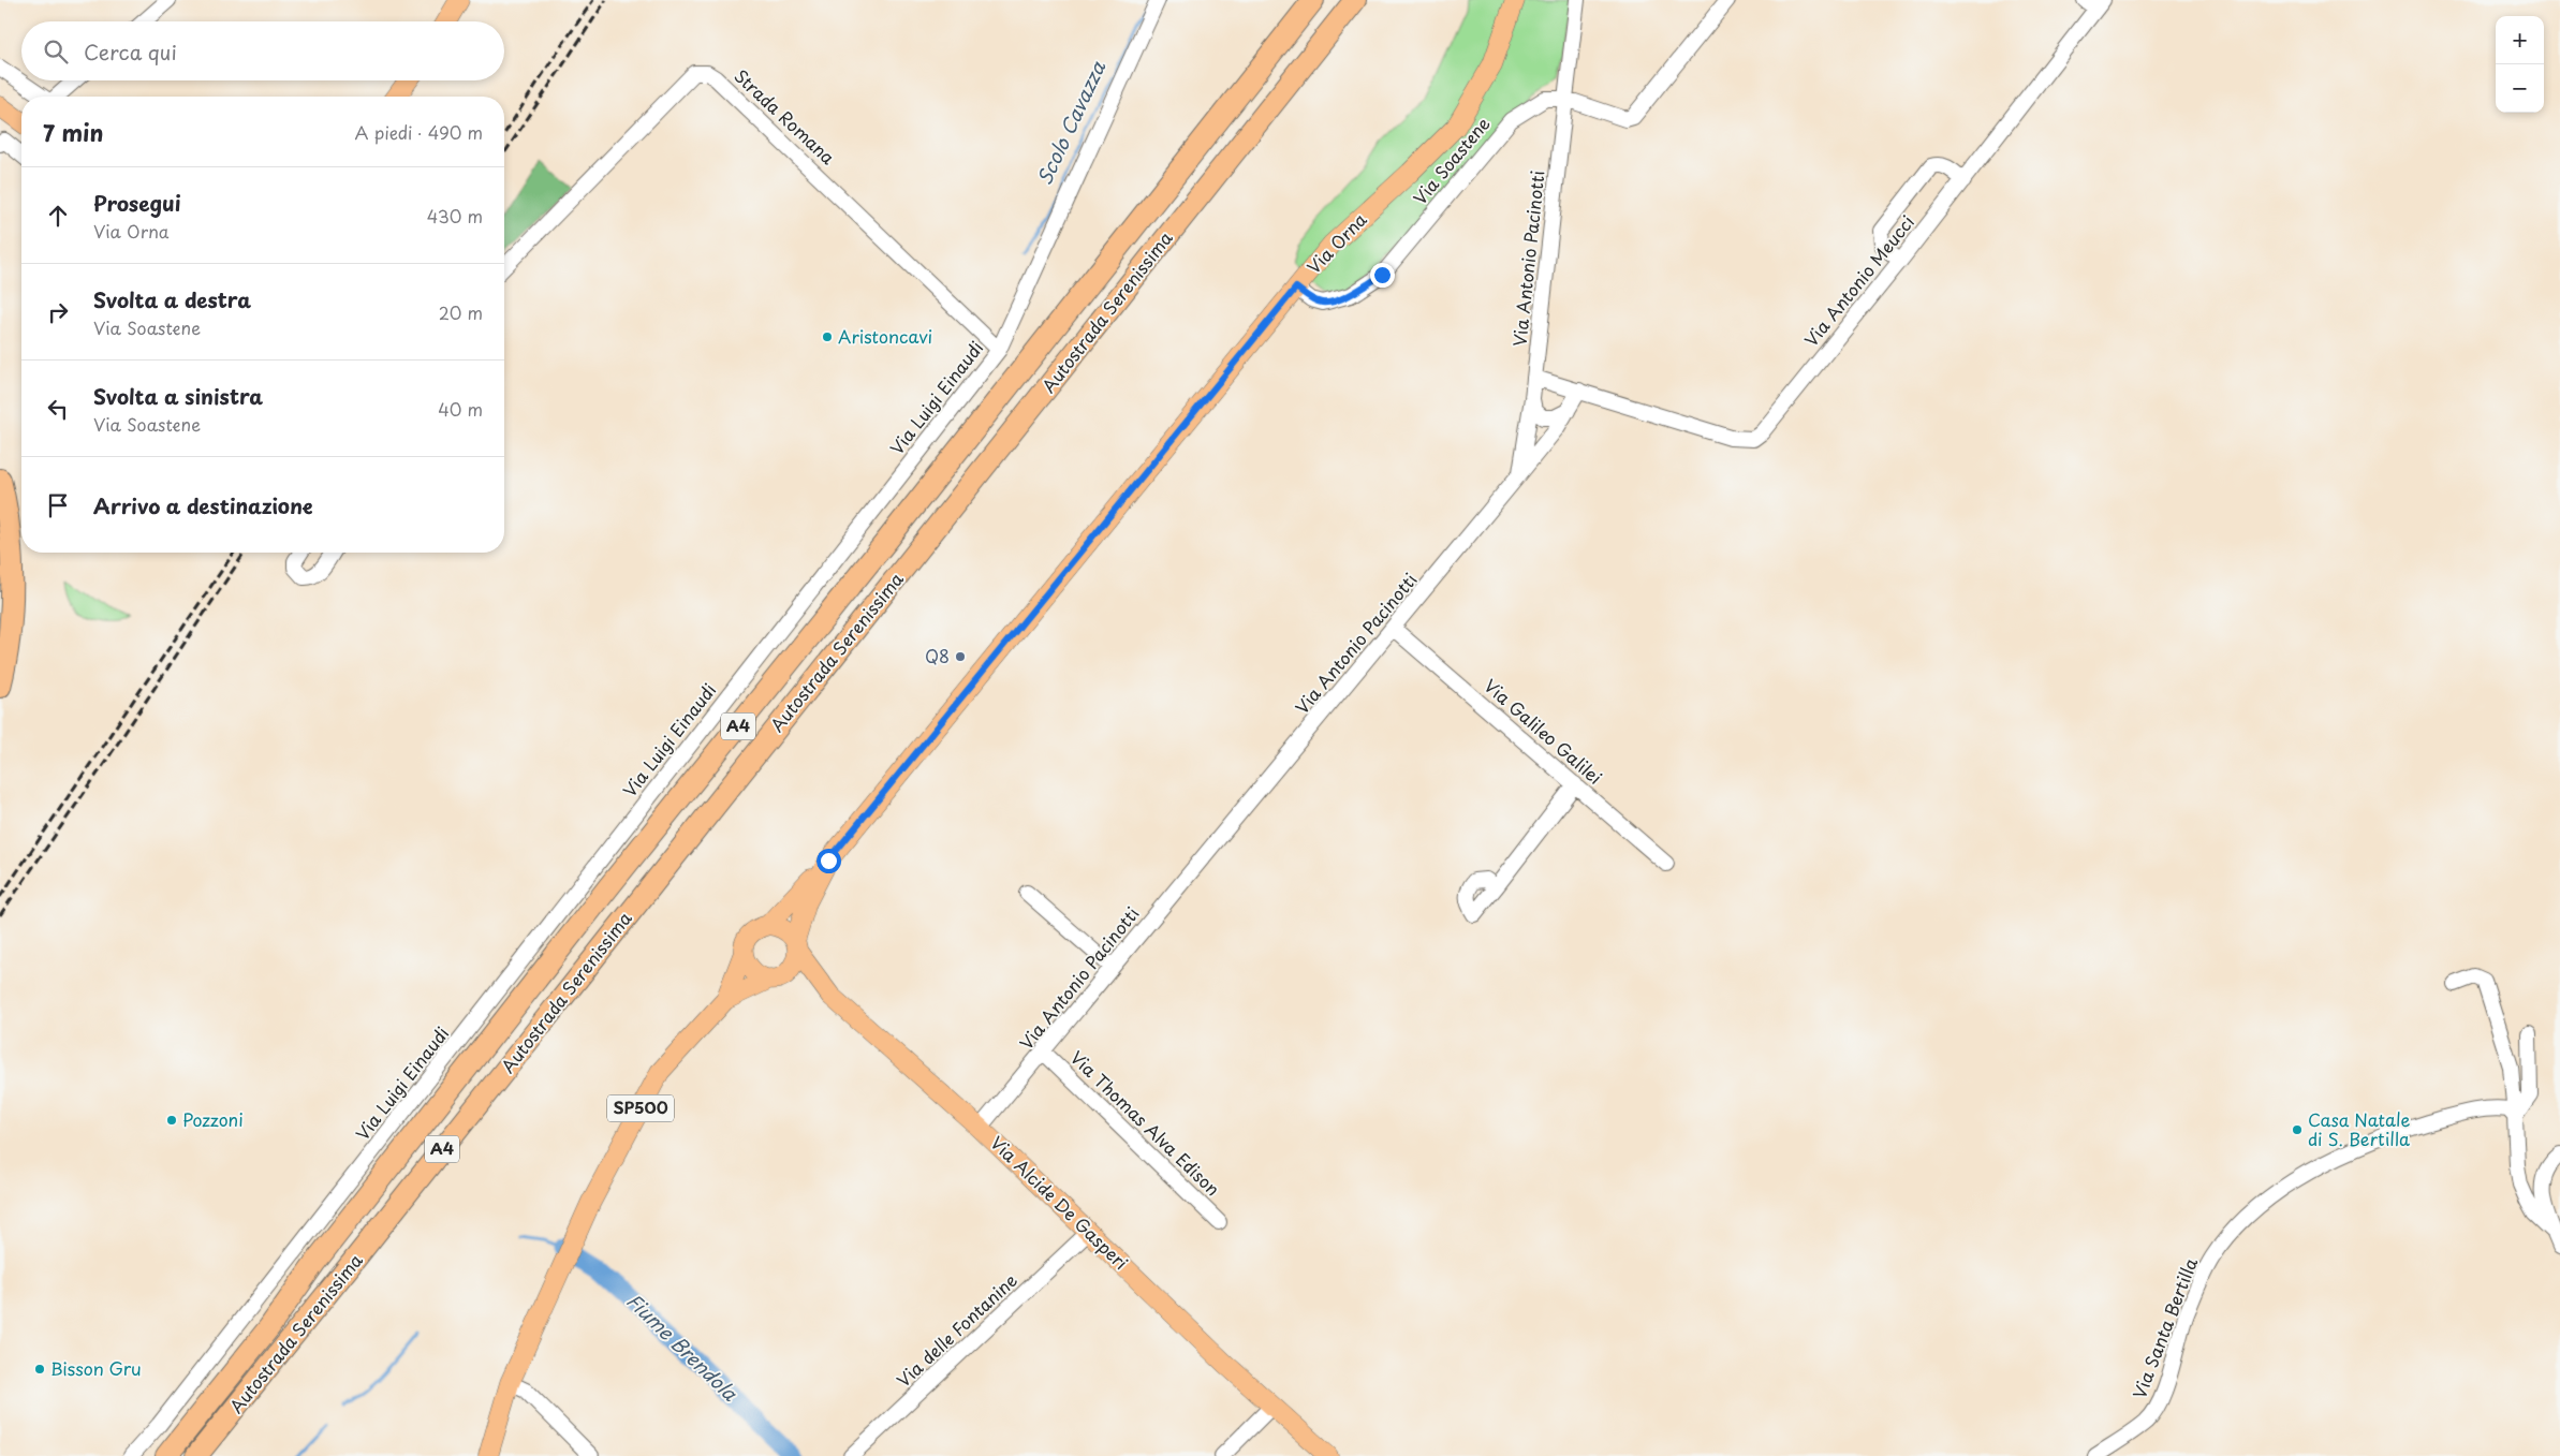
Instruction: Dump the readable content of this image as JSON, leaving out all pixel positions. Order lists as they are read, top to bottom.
{
  "streets": {
    "highway": ["Autostrada Serenissima", "A4"],
    "main road": ["Via Orna", "SP500", "Via Alcide De Gasperi"],
    "street": [
      "Strada Romana",
      "Via Soastene",
      "Via Antonio Pacinotti",
      "Via Antonio Meucci",
      "Via Luigi Einaudi",
      "Via Galileo Galilei",
      "Via Thomas Alva Edison",
      "Via Santa Bertilla",
      "Via delle Fontanine"
    ]
  },
  "crossings": [
    ["Strada Romana", "Via Luigi Einaudi"],
    ["Via Soastene", "Via Orna"],
    ["Via Soastene", "Via Antonio Pacinotti"],
    ["Via Orna", "SP500"],
    ["Via Orna", "Via Alcide De Gasperi"],
    ["Via Antonio Pacinotti", "Via Antonio Meucci"],
    ["Via Antonio Pacinotti", "Via Galileo Galilei"],
    ["Via Antonio Pacinotti", "Via Thomas Alva Edison"],
    ["Via Antonio Pacinotti", "Via Alcide De Gasperi"],
    ["SP500", "Via Alcide De Gasperi"],
    ["Via Alcide De Gasperi", "Via delle Fontanine"]
  ],
  "water": ["Scolo Cavazza", "Fiume Brendola"],
  "places": [
    "Aristoncavi",
    "Q8",
    "Pozzoni",
    "Casa Natale di S. Bertilla",
    "Bisson Gru"
  ],
  "page": {
    "map_buttons": ["+", "−"],
    "search": "Cerca qui",
    "heading": ["7 min", "A piedi · 490 m"],
    "list": [
      ["Prosegui", "Via Orna", "430 m"],
      ["Svolta a destra", "Via Soastene", "20 m"],
      ["Svolta a sinistra", "Via Soastene", "40 m"],
      "Arrivo a destinazione"
    ]
  }
}
